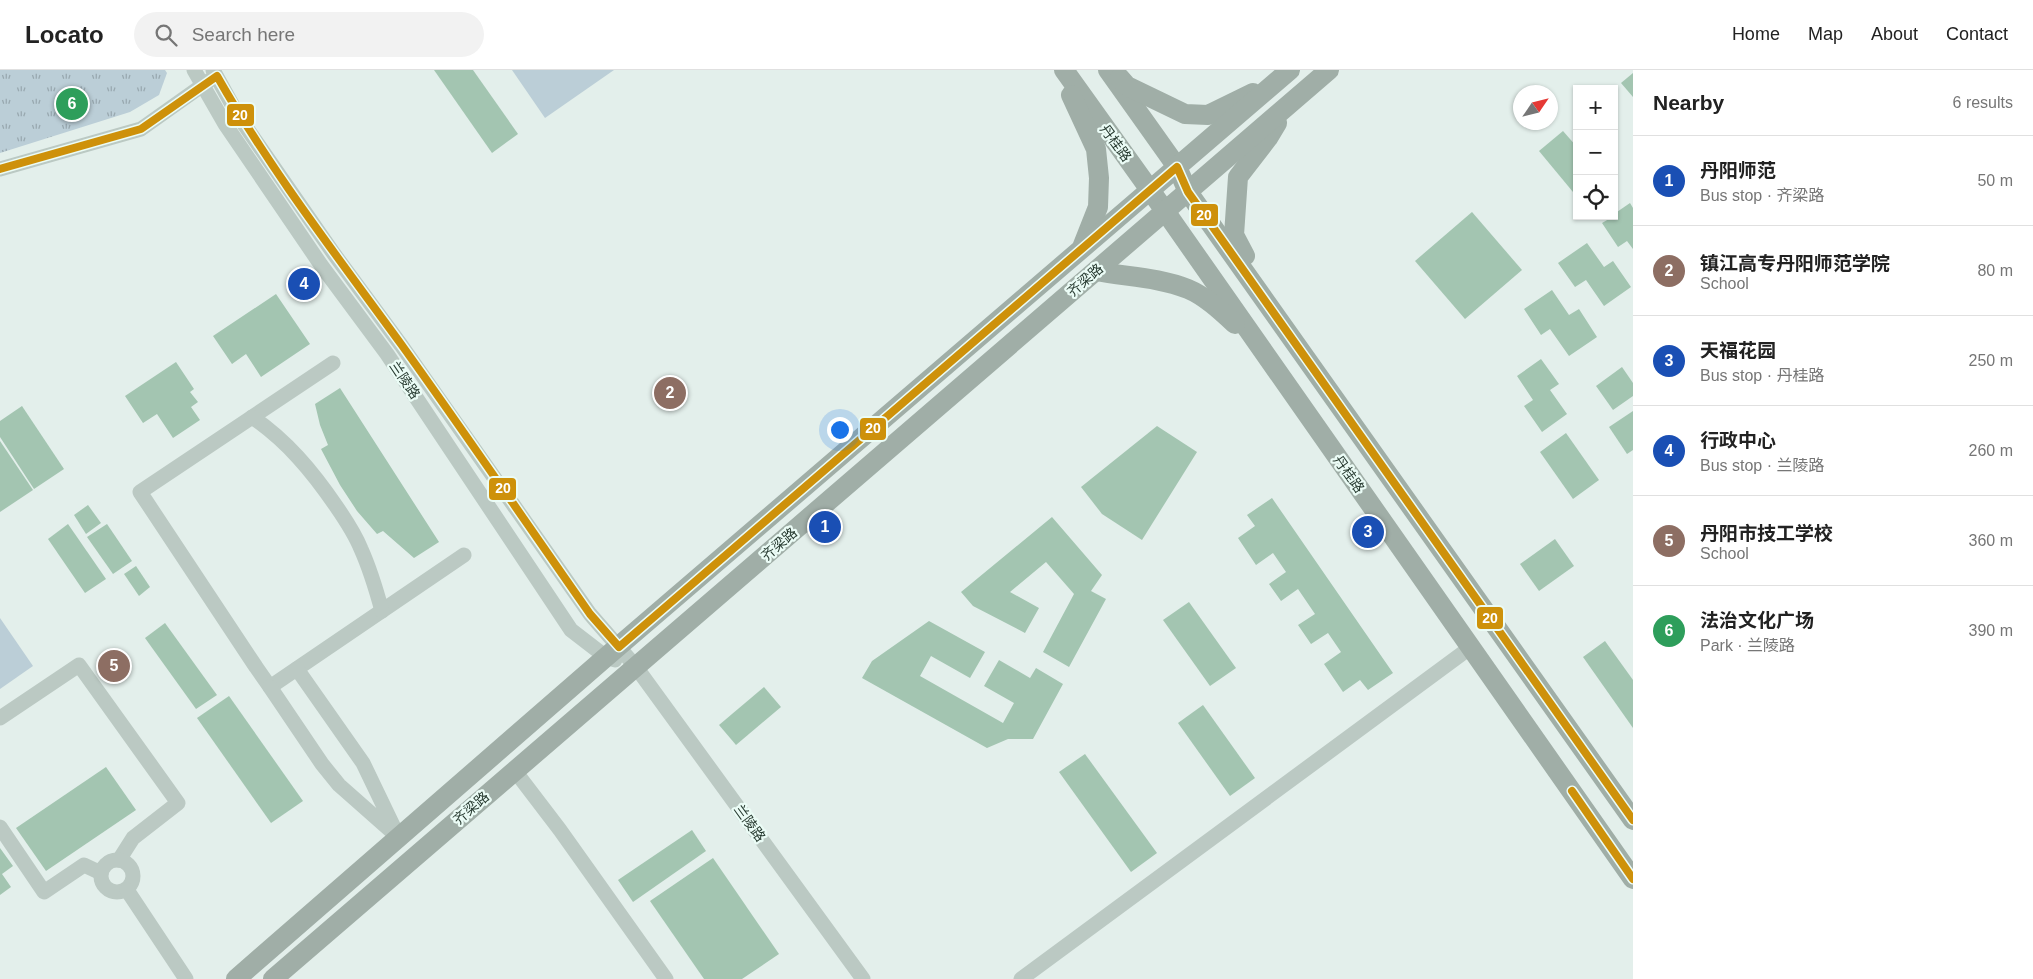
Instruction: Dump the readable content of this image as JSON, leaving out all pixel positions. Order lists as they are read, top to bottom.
{
  "streets": {
    "main road": ["丹桂路", "齐梁路"],
    "street": ["兰陵路"]
  },
  "crossings": [
    ["丹桂路", "齐梁路"],
    ["齐梁路", "兰陵路"]
  ],
  "lines": ["transit line 20"],
  "north": "top right",
  "page": {
    "header": "Locato",
    "search": "Search here",
    "nav": [
      "Home",
      "Map",
      "About",
      "Contact"
    ],
    "heading": ["Nearby", "6 results"],
    "map_buttons": ["+", "−"],
    "pins": [
      "6",
      "4",
      "2",
      "1",
      "3",
      "5"
    ],
    "list": [
      {
        "mark": "1",
        "name": "丹阳师范",
        "note": "Bus stop · 齐梁路",
        "value": "50 m"
      },
      {
        "mark": "2",
        "name": "镇江高专丹阳师范学院",
        "note": "School",
        "value": "80 m"
      },
      {
        "mark": "3",
        "name": "天福花园",
        "note": "Bus stop · 丹桂路",
        "value": "250 m"
      },
      {
        "mark": "4",
        "name": "行政中心",
        "note": "Bus stop · 兰陵路",
        "value": "260 m"
      },
      {
        "mark": "5",
        "name": "丹阳市技工学校",
        "note": "School",
        "value": "360 m"
      },
      {
        "mark": "6",
        "name": "法治文化广场",
        "note": "Park · 兰陵路",
        "value": "390 m"
      }
    ]
  }
}
